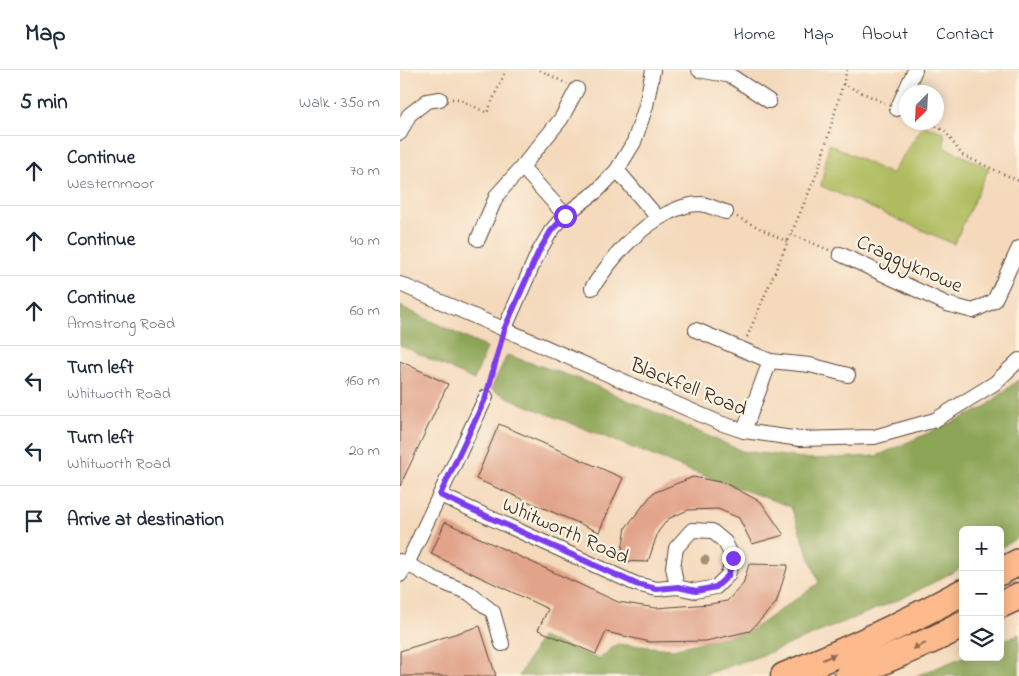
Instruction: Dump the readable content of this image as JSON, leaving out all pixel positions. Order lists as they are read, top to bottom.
{
  "streets": {
    "street": ["Craggyknowe", "Blackfell Road", "Whitworth Road"]
  },
  "north": "bottom left",
  "page": {
    "header": "Map",
    "nav": [
      "Home",
      "Map",
      "About",
      "Contact"
    ],
    "heading": ["5 min", "Walk · 350 m"],
    "list": [
      ["Continue", "Westernmoor", "70 m"],
      ["Continue", "40 m"],
      ["Continue", "Armstrong Road", "60 m"],
      ["Turn left", "Whitworth Road", "160 m"],
      ["Turn left", "Whitworth Road", "20 m"],
      "Arrive at destination"
    ],
    "map_buttons": ["+", "−"]
  }
}
